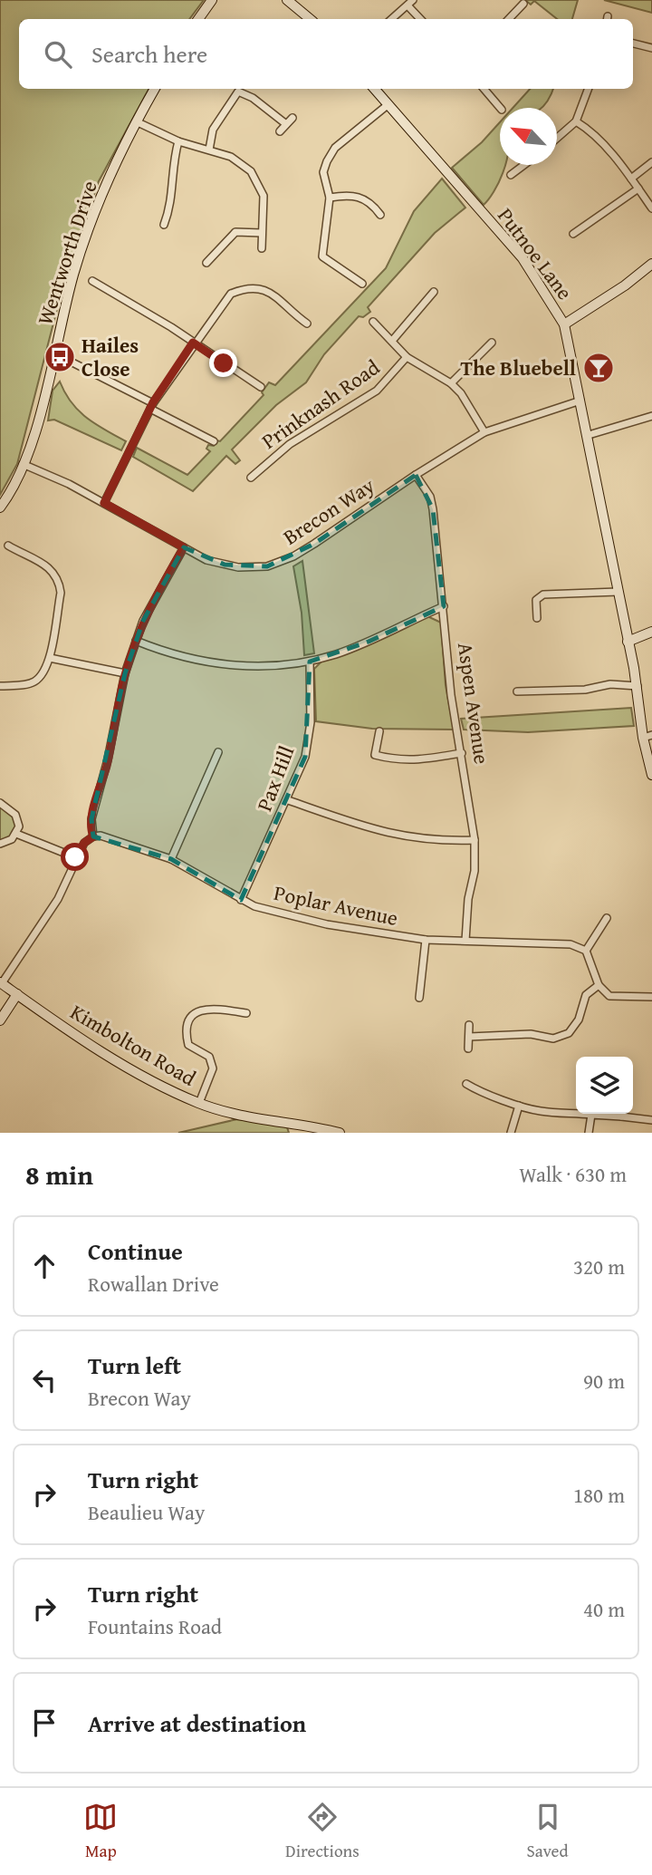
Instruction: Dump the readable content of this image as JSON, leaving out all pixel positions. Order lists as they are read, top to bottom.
{
  "streets": {
    "street": [
      "Wentworth Drive",
      "Putnoe Lane",
      "Prinknash Road",
      "Brecon Way",
      "Aspen Avenue",
      "Pax Hill",
      "Poplar Avenue",
      "Kimbolton Road"
    ]
  },
  "crossings": [
    ["Wentworth Drive", "Brecon Way"],
    ["Putnoe Lane", "Brecon Way"],
    ["Brecon Way", "Aspen Avenue"],
    ["Aspen Avenue", "Poplar Avenue"],
    ["Pax Hill", "Poplar Avenue"]
  ],
  "places": {
    "bus stop": ["Hailes Close"],
    "bar": ["The Bluebell"]
  },
  "north": "top left",
  "page": {
    "search": "Search here",
    "heading": ["8 min", "Walk · 630 m"],
    "list": [
      ["Continue", "Rowallan Drive", "320 m"],
      ["Turn left", "Brecon Way", "90 m"],
      ["Turn right", "Beaulieu Way", "180 m"],
      ["Turn right", "Fountains Road", "40 m"],
      "Arrive at destination"
    ],
    "nav": ["Map", "Directions", "Saved"]
  }
}
